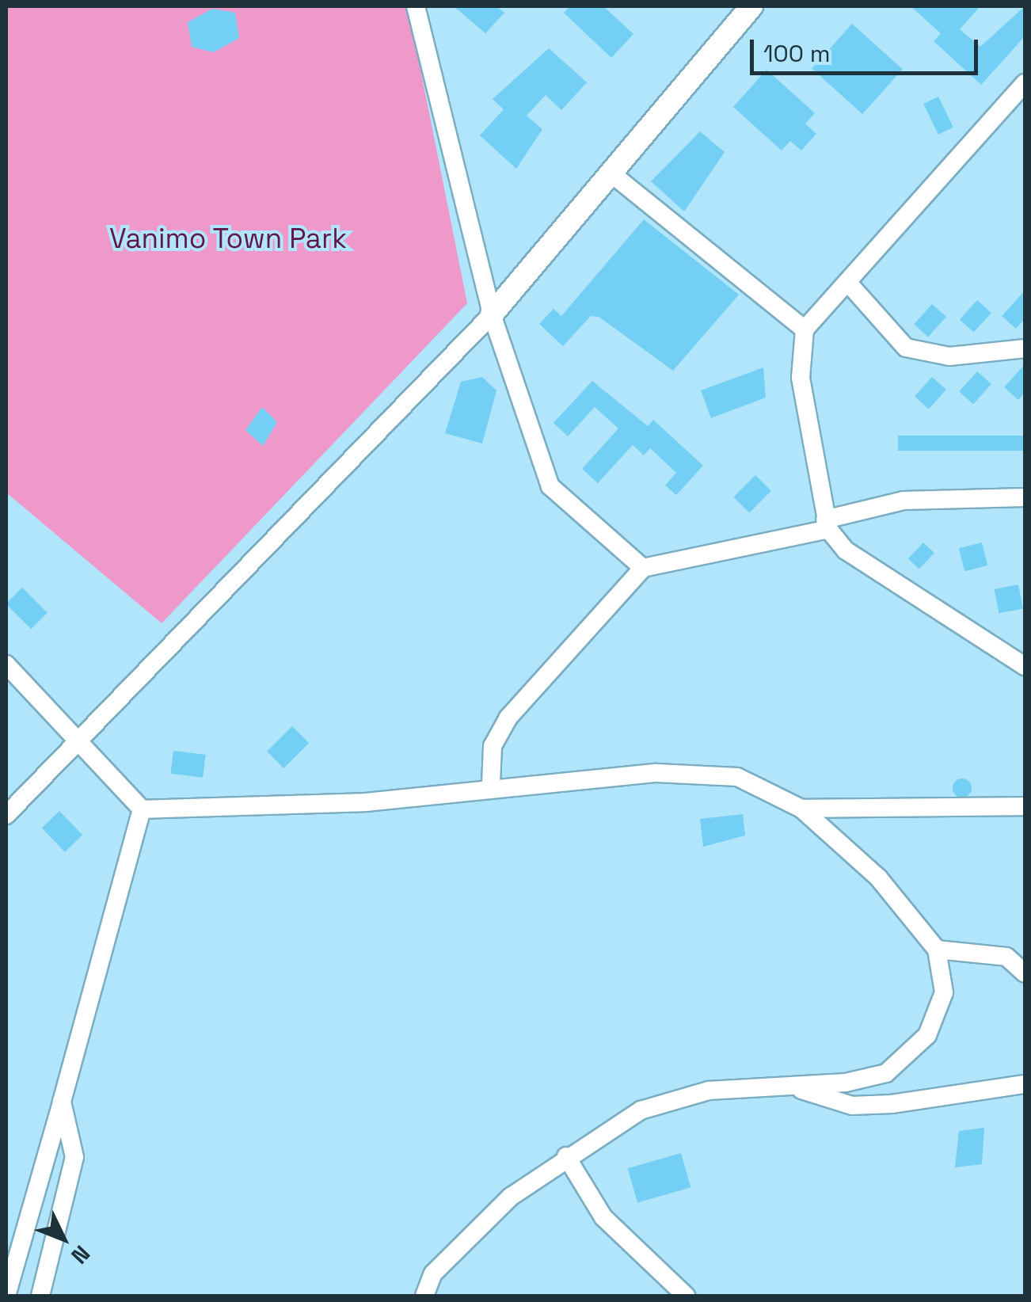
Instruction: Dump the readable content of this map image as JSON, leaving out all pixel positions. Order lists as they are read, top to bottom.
{
  "parks": ["Vanimo Town Park"],
  "scale_bar": "100 m",
  "north": "bottom right"
}
